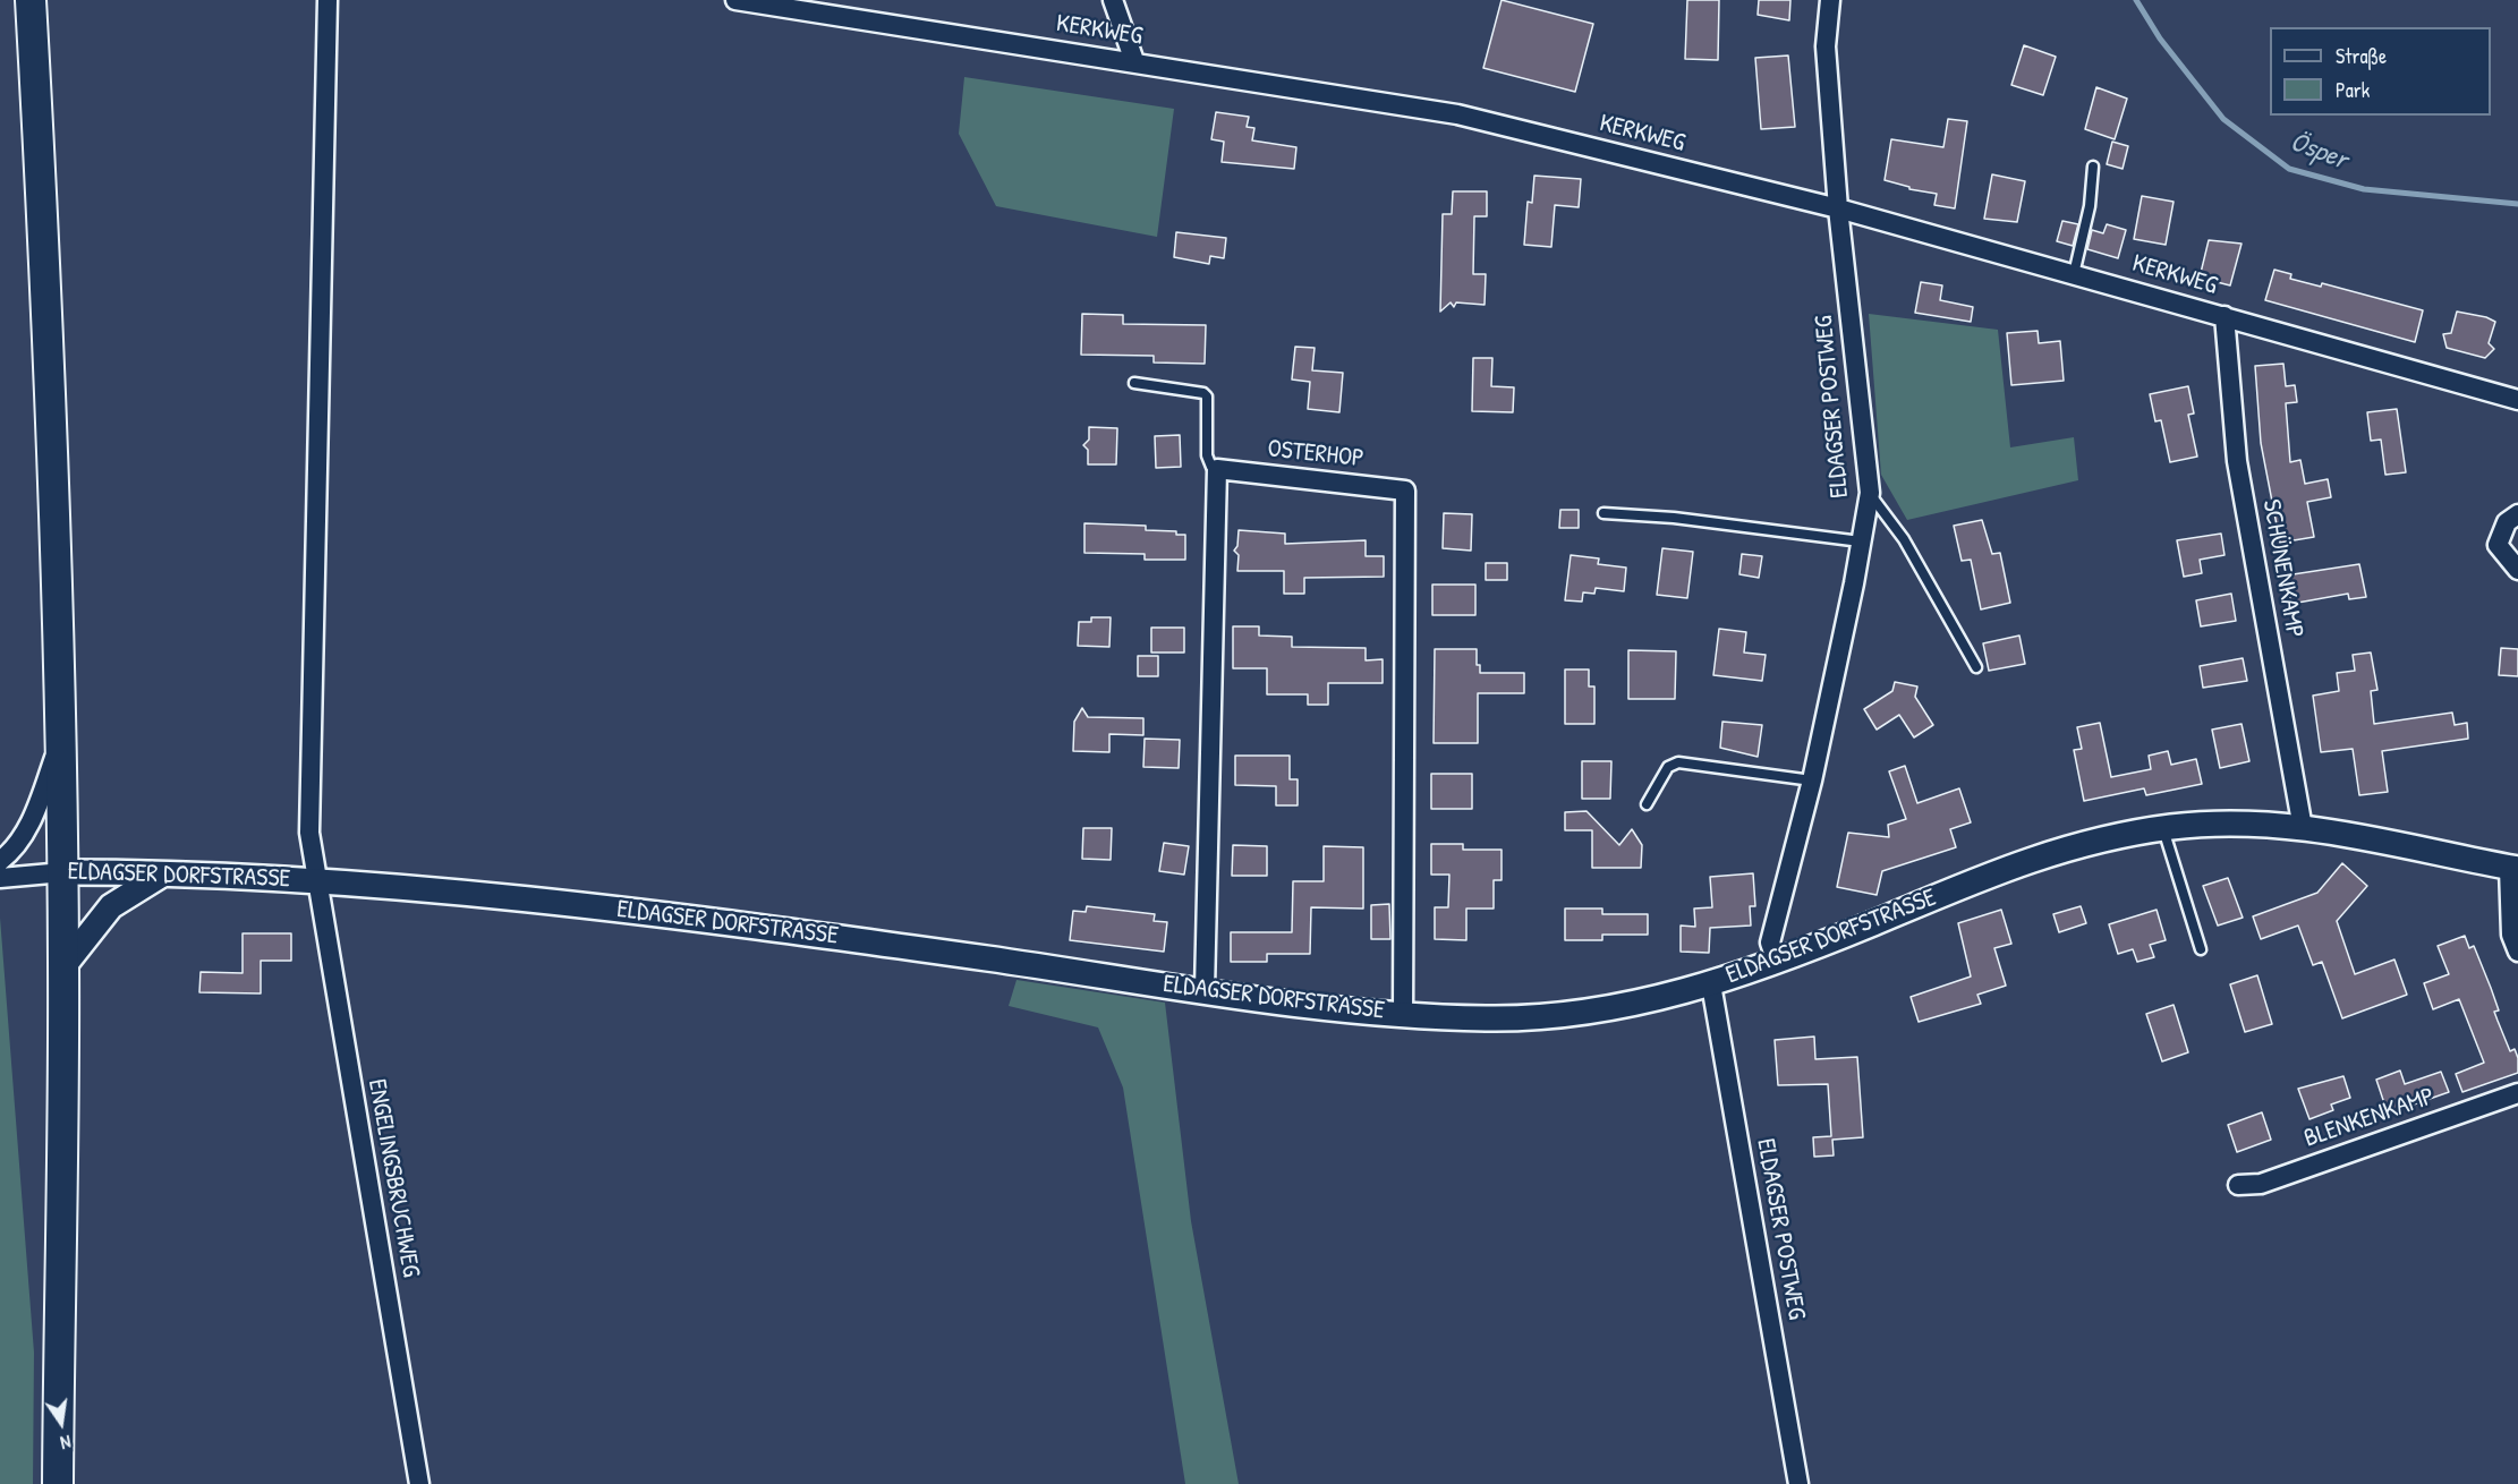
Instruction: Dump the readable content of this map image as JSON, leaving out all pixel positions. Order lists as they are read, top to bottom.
{
  "streets": {
    "street": [
      "KERKWEG",
      "ELDAGSER POSTWEG",
      "OSTERHOP",
      "SCHÜNENKAMP",
      "ELDAGSER DORFSTRASSE",
      "BLENKENKAMP",
      "ENGELINGSBRUCHWEG"
    ]
  },
  "crossings": [
    ["KERKWEG", "ELDAGSER POSTWEG"],
    ["KERKWEG", "SCHÜNENKAMP"],
    ["ELDAGSER POSTWEG", "ELDAGSER DORFSTRASSE"],
    ["OSTERHOP", "ELDAGSER DORFSTRASSE"],
    ["SCHÜNENKAMP", "ELDAGSER DORFSTRASSE"],
    ["ELDAGSER DORFSTRASSE", "ENGELINGSBRUCHWEG"]
  ],
  "water": ["Ösper"],
  "legend": ["Straße", "Park"],
  "north": "bottom"
}
